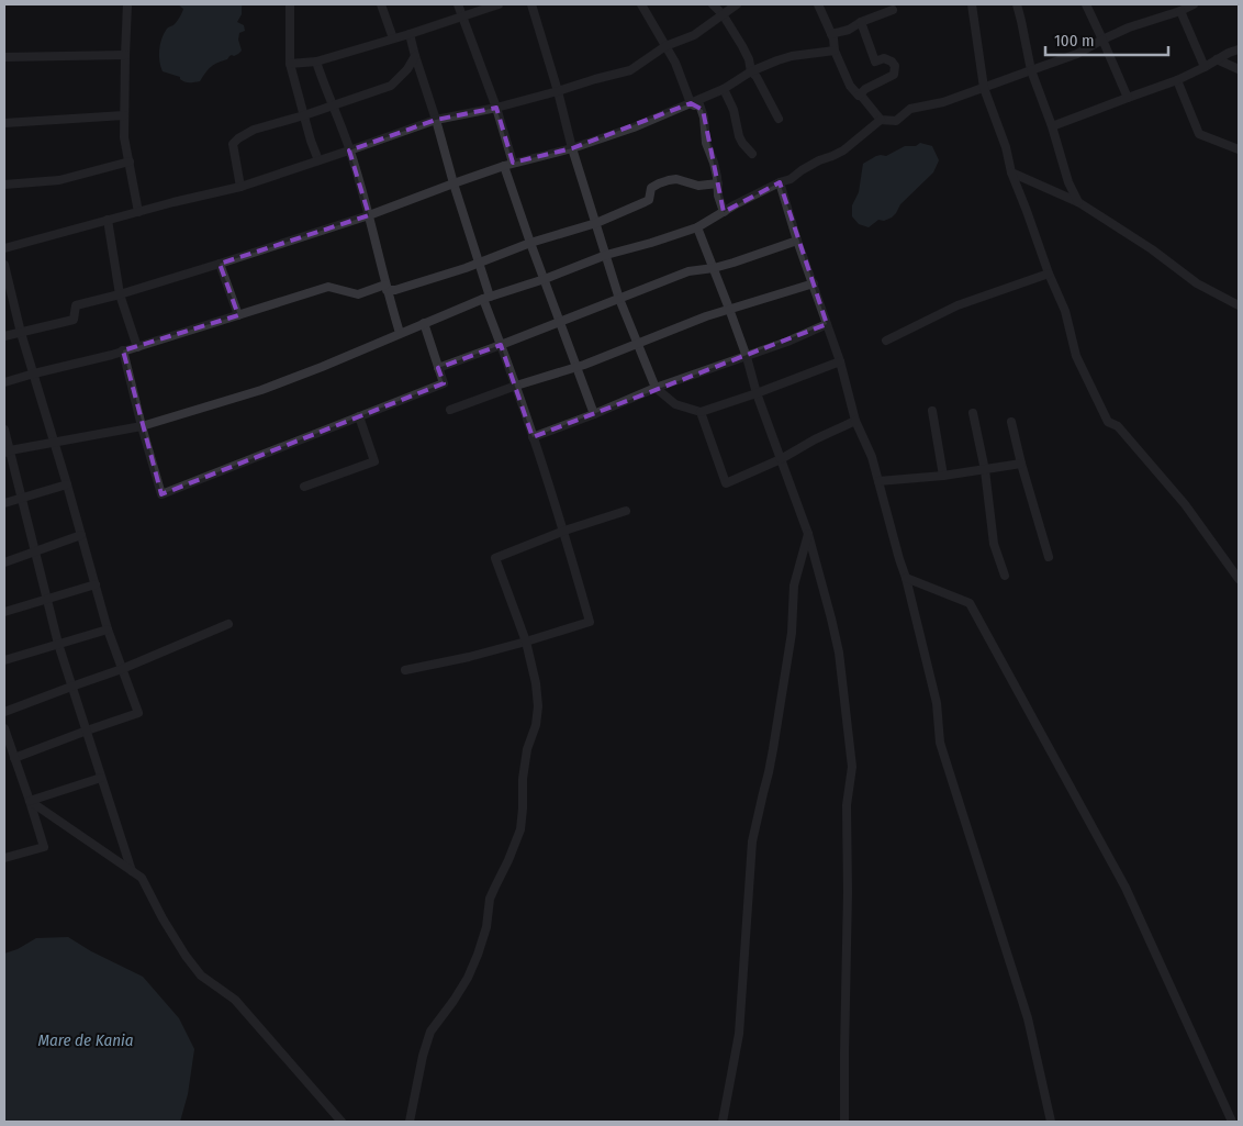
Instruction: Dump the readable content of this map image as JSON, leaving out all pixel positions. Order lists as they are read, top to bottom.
{
  "water": ["Mare de Kania"],
  "scale_bar": "100 m"
}
